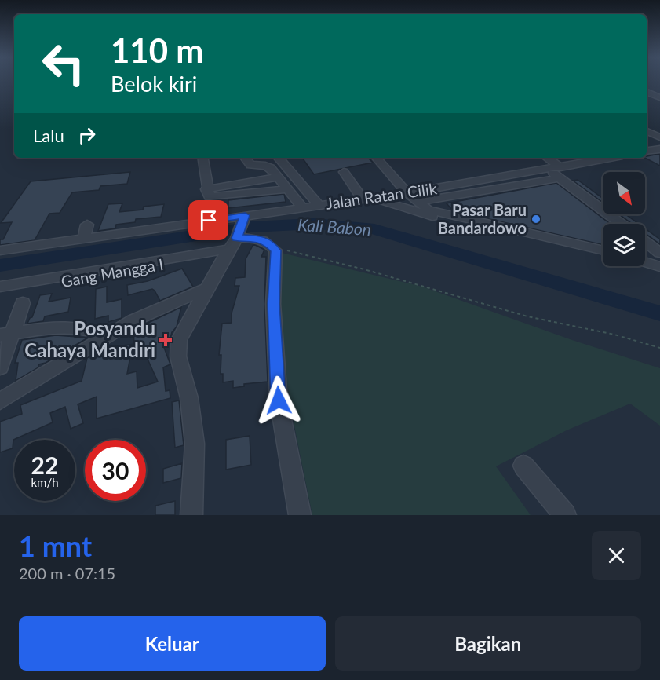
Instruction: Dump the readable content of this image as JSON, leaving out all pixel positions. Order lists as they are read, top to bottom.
{
  "streets": {
    "street": ["Jalan Ratan Cilik", "Gang Mangga I"]
  },
  "crossings": [
    ["Jalan Ratan Cilik", "Gang Mangga I"]
  ],
  "water": ["Kali Babon"],
  "places": {
    "other": ["Pasar Baru Bandardowo"],
    "health": ["Posyandu Cahaya Mandiri"]
  },
  "north": "bottom right",
  "page": {
    "turn": ["110 m", "Belok kiri"],
    "then": "Lalu",
    "speed": "22 km/h",
    "limit": "30",
    "heading": ["1 mnt", "200 m · 07:15"],
    "buttons": ["Keluar", "Bagikan"]
  }
}
